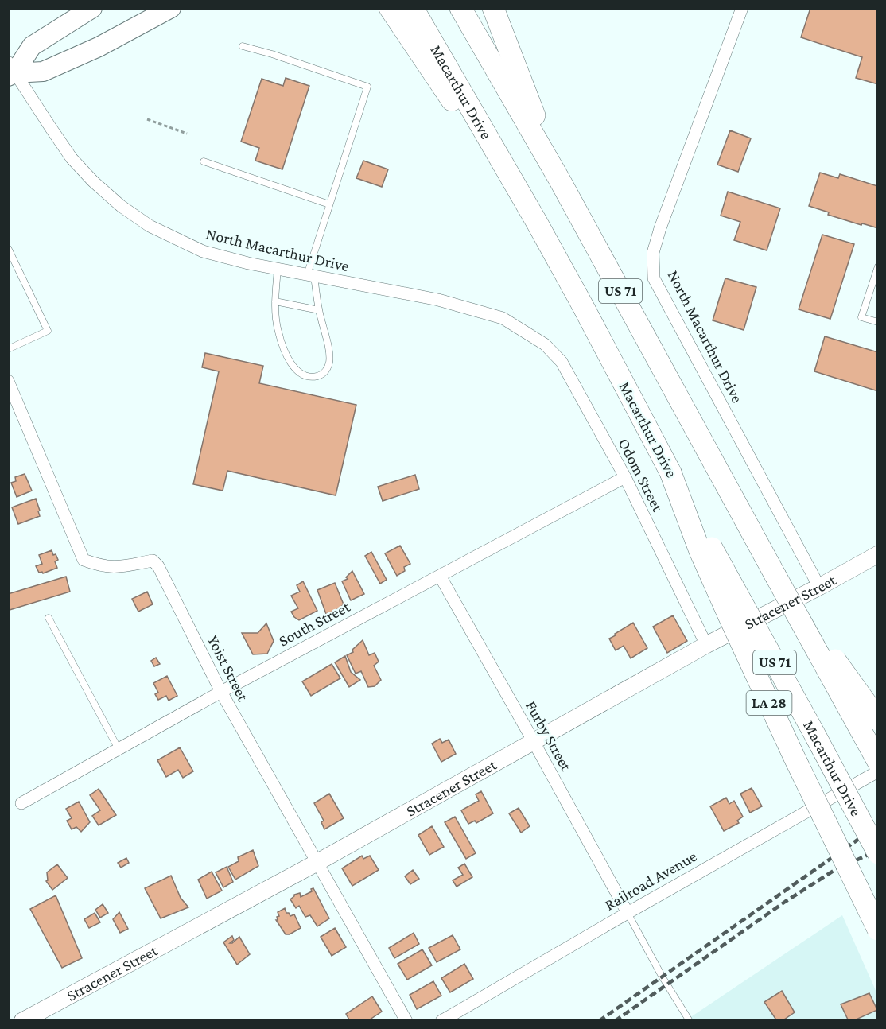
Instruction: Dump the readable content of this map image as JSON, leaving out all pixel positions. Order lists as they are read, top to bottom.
{
  "streets": {
    "highway": ["Macarthur Drive", "US 71", "LA 28"],
    "street": [
      "North Macarthur Drive",
      "Odom Street",
      "Stracener Street",
      "South Street",
      "Yoist Street",
      "Furby Street",
      "Railroad Avenue"
    ]
  },
  "crossings": [
    ["Macarthur Drive", "LA 28"],
    ["North Macarthur Drive", "Odom Street"],
    ["North Macarthur Drive", "Stracener Street"],
    ["Odom Street", "Stracener Street"],
    ["Odom Street", "South Street"],
    ["Stracener Street", "Yoist Street"],
    ["Stracener Street", "Furby Street"],
    ["South Street", "Yoist Street"],
    ["South Street", "Furby Street"],
    ["Furby Street", "Railroad Avenue"]
  ]
}
